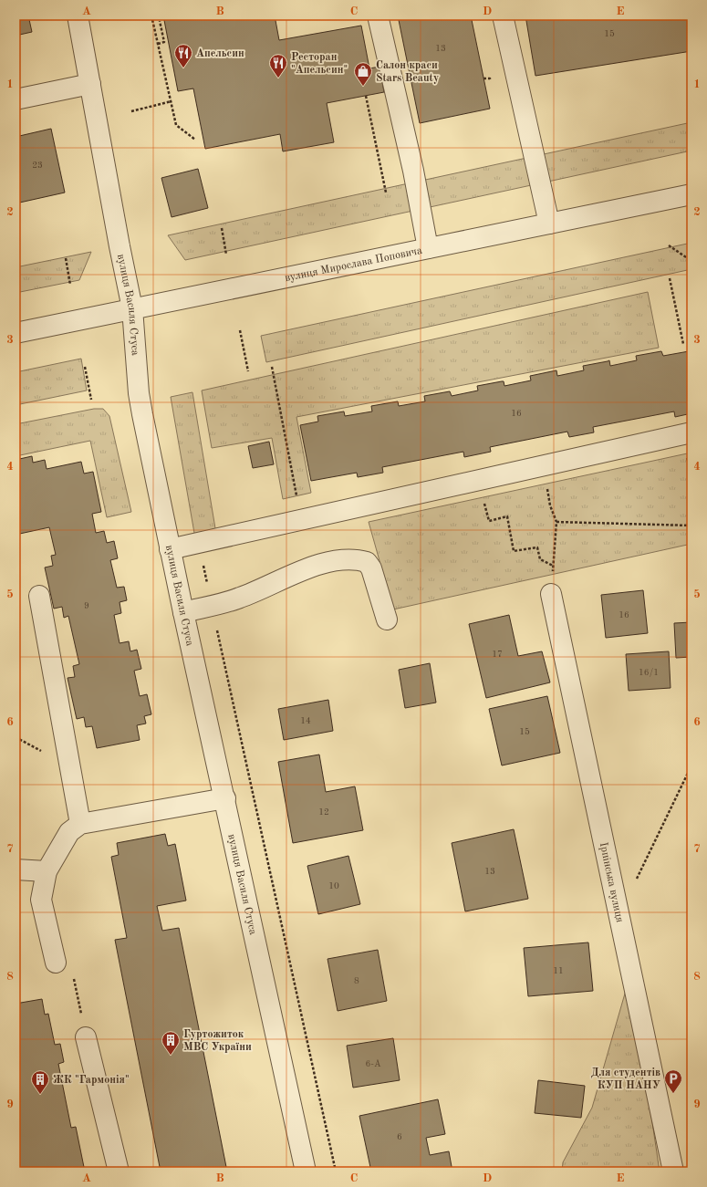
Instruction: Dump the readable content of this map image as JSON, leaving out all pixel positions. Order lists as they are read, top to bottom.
{
  "streets": {
    "street": ["вулиця Мирослава Поповича", "вулиця Василя Стуса", "Ірпінська вулиця"]
  },
  "crossings": [
    ["вулиця Мирослава Поповича", "вулиця Василя Стуса"]
  ],
  "places": {
    "restaurant": ["Апельсин", "Ресторан \"Апельсин\""],
    "shop": ["Салон краси Stars Beauty"],
    "building": ["Гуртожиток МВС України", "ЖК \"Гармонія\""],
    "parking": ["Для студентів КУП НАНУ"]
  },
  "house_numbers": [
    "15",
    "13",
    "23",
    "16",
    "9",
    "16",
    "17",
    "16/1",
    "14",
    "15",
    "12",
    "13",
    "10",
    "11",
    "8",
    "6-А",
    "6"
  ],
  "grid": {
    "columns": [
      "A",
      "B",
      "C",
      "D",
      "E"
    ],
    "rows": [
      "1",
      "2",
      "3",
      "4",
      "5",
      "6",
      "7",
      "8",
      "9"
    ]
  }
}
